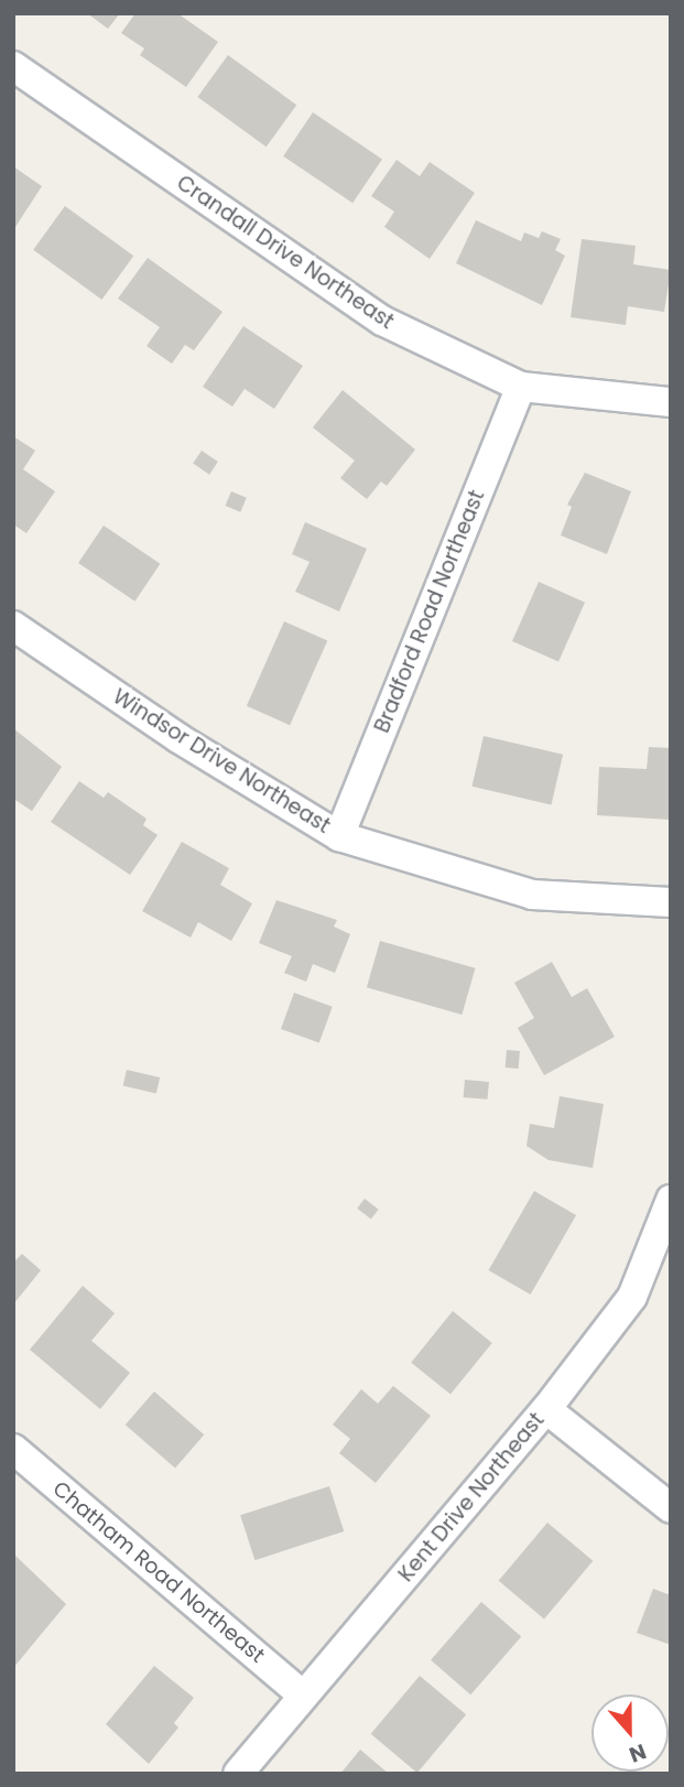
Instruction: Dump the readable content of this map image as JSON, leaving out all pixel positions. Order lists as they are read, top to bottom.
{
  "streets": {
    "street": [
      "Crandall Drive Northeast",
      "Bradford Road Northeast",
      "Windsor Drive Northeast",
      "Kent Drive Northeast",
      "Chatham Road Northeast"
    ]
  },
  "crossings": [
    ["Crandall Drive Northeast", "Bradford Road Northeast"],
    ["Bradford Road Northeast", "Windsor Drive Northeast"],
    ["Kent Drive Northeast", "Chatham Road Northeast"]
  ],
  "north": "bottom"
}
